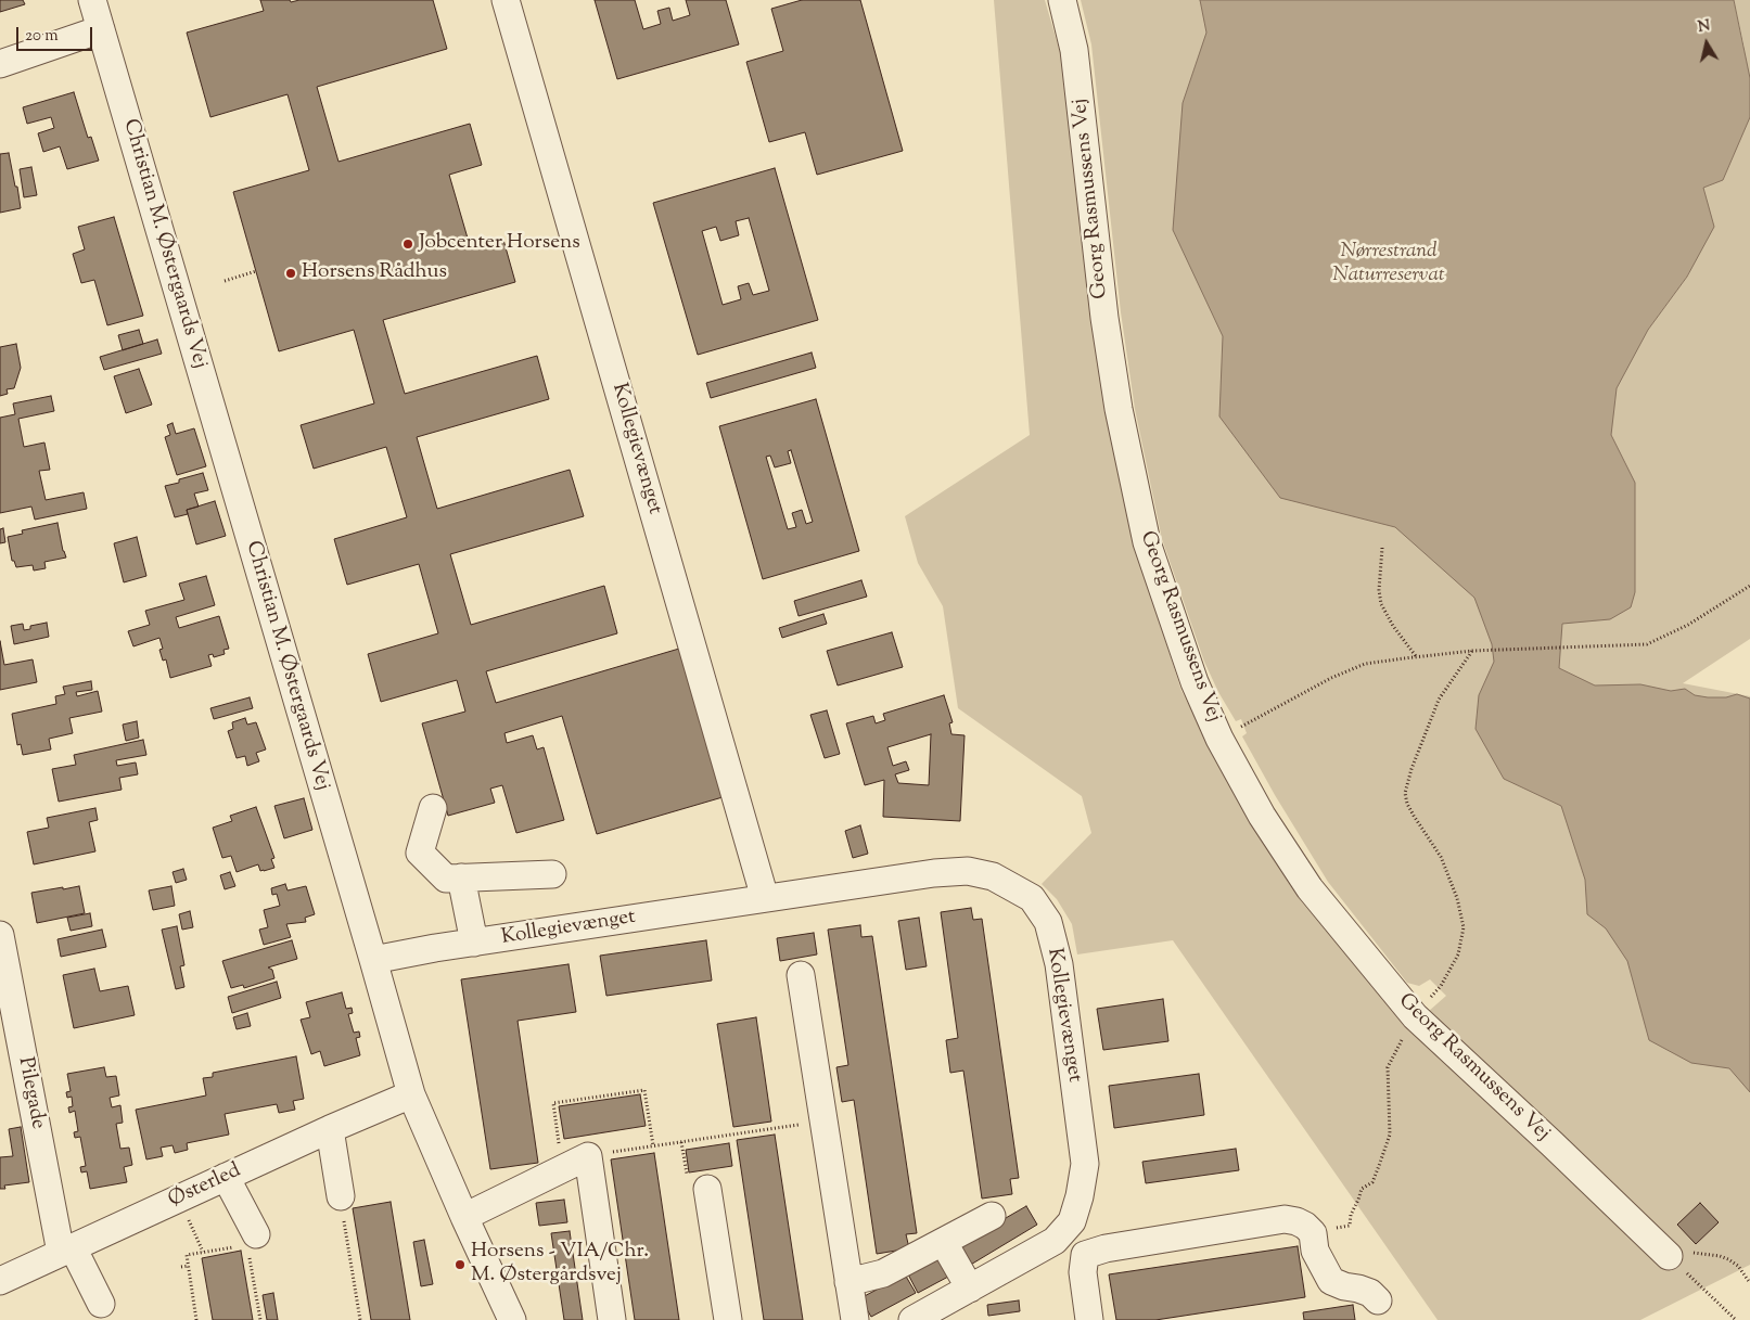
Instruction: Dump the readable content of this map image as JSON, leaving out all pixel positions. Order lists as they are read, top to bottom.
{
  "streets": {
    "street": [
      "Georg Rasmussens Vej",
      "Christian M. Østergaards Vej",
      "Kollegievænget",
      "Pilegade",
      "Østerled"
    ]
  },
  "crossings": [
    ["Christian M. Østergaards Vej", "Kollegievænget"],
    ["Christian M. Østergaards Vej", "Østerled"],
    ["Pilegade", "Østerled"]
  ],
  "parks": ["Nørrestrand Naturreservat"],
  "places": ["Jobcenter Horsens", "Horsens Rådhus", "Horsens - VIA/Chr. M. Østergårdsvej"],
  "scale_bar": "20 m",
  "north": "top"
}
